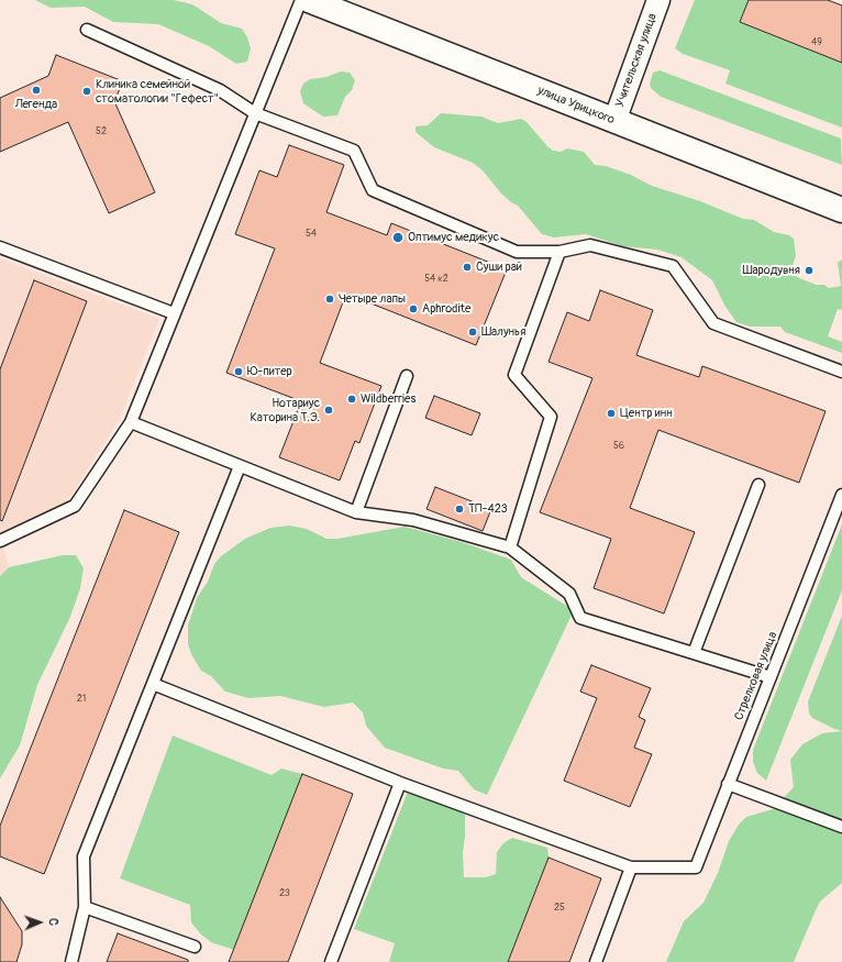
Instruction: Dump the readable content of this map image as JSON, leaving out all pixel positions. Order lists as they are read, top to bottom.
{
  "streets": {
    "main road": ["улица Урицкого"],
    "street": ["Учительская улица"],
    "lane": ["Стрелковая улица"]
  },
  "crossings": [
    ["Учительская улица", "улица Урицкого"]
  ],
  "places": [
    "Легенда",
    "Клиника семейной стоматологии \"Гефест\"",
    "Оптимус медикус",
    "Суши рай",
    "Шародувня",
    "Четыре лапы",
    "Aphrodite",
    "Шалунья",
    "Ю-питер",
    "Wildberries",
    "Нотариус Каторина Т.Э.",
    "Центр инн",
    "ТП-423"
  ],
  "house_numbers": [
    "49",
    "52",
    "54",
    "54 к2",
    "56",
    "21",
    "23",
    "25"
  ],
  "north": "right"
}
